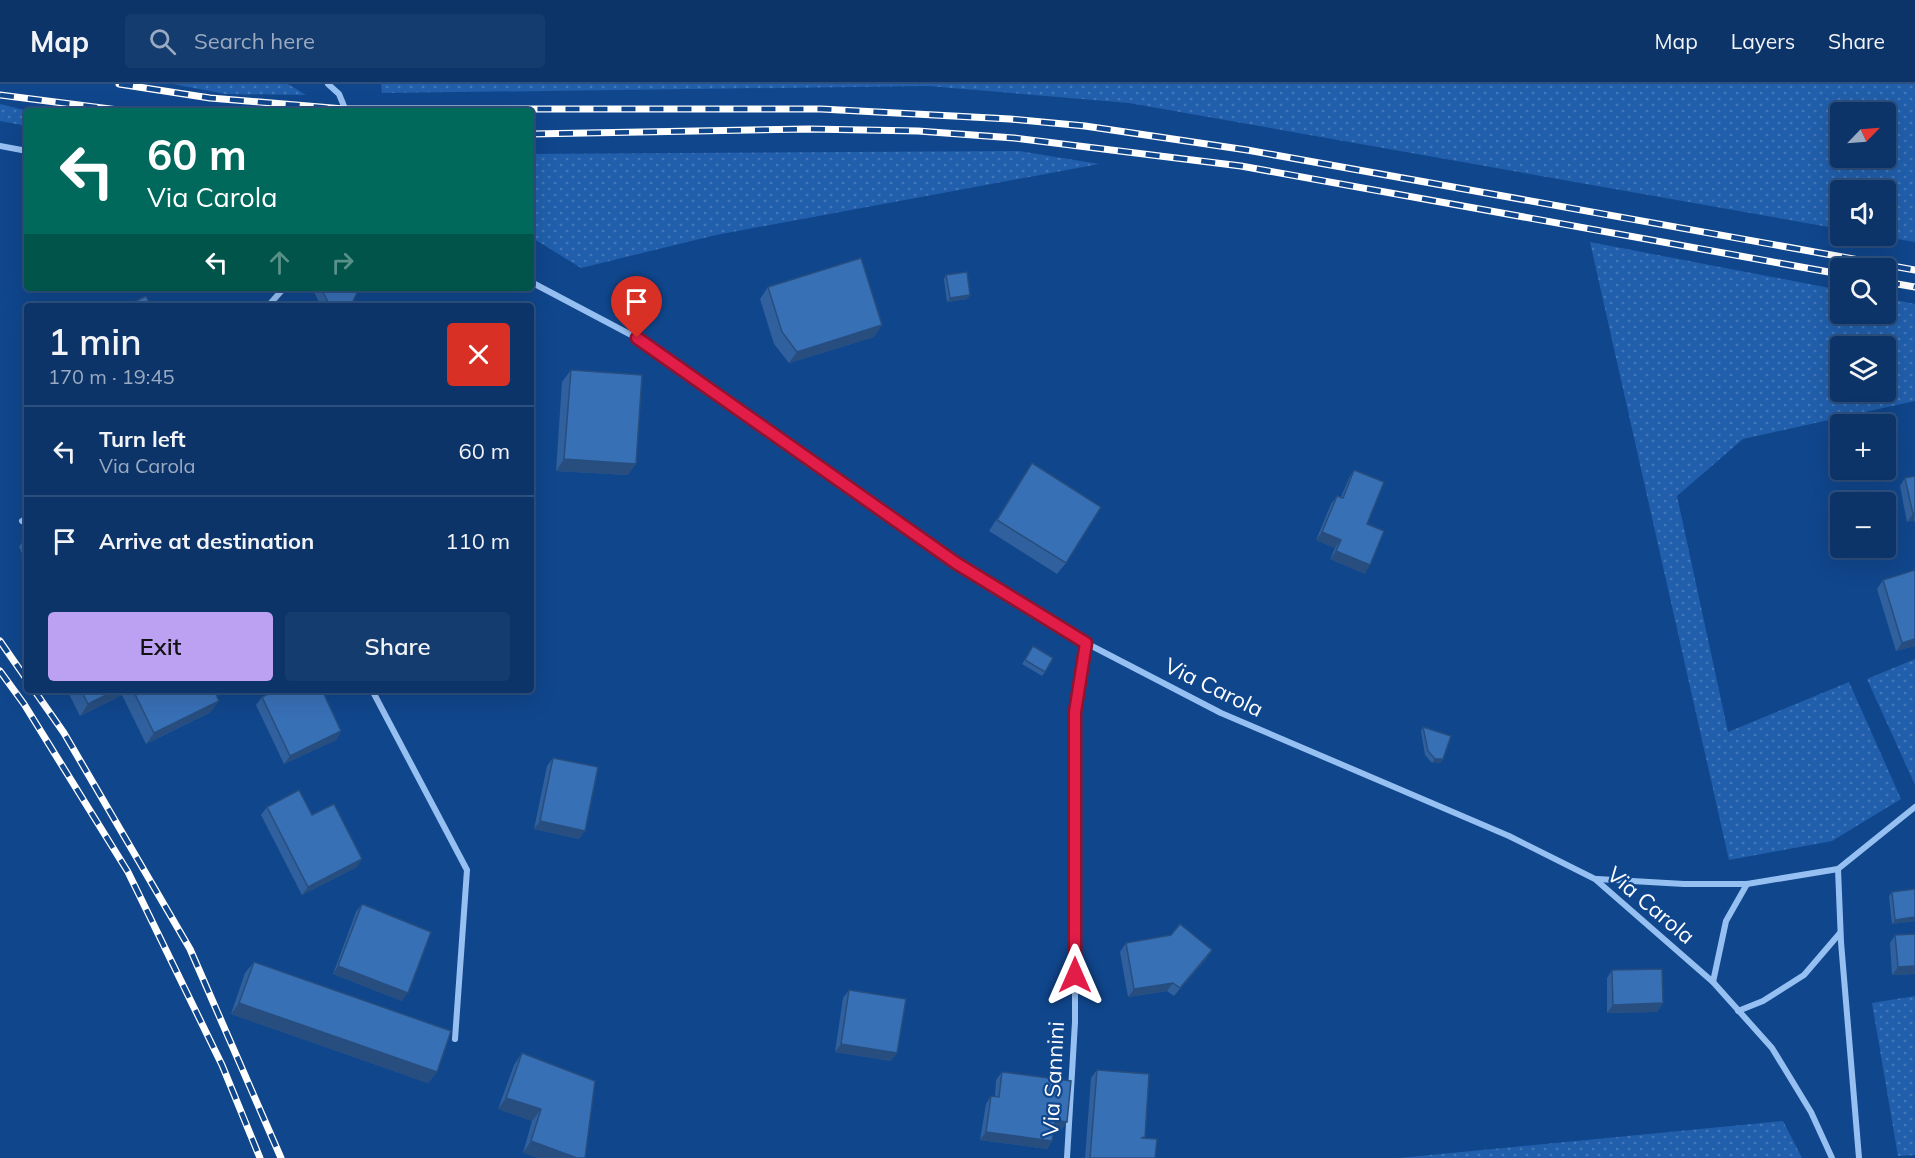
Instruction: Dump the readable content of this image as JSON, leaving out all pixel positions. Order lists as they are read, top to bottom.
{
  "streets": {
    "street": ["Via Carola", "Via Sannini"]
  },
  "crossings": [
    ["Via Carola", "Via Sannini"]
  ],
  "north": "top right",
  "page": {
    "header": "Map",
    "search": "Search here",
    "nav": ["Map", "Layers", "Share"],
    "map_buttons": ["+", "−"],
    "turn": ["60 m", "Via Carola"],
    "heading": ["1 min", "170 m · 19:45"],
    "list": [
      {
        "name": "Turn left",
        "note": "Via Carola",
        "value": "60 m"
      },
      {
        "name": "Arrive at destination",
        "value": "110 m"
      }
    ],
    "buttons": ["Exit", "Share"]
  }
}
